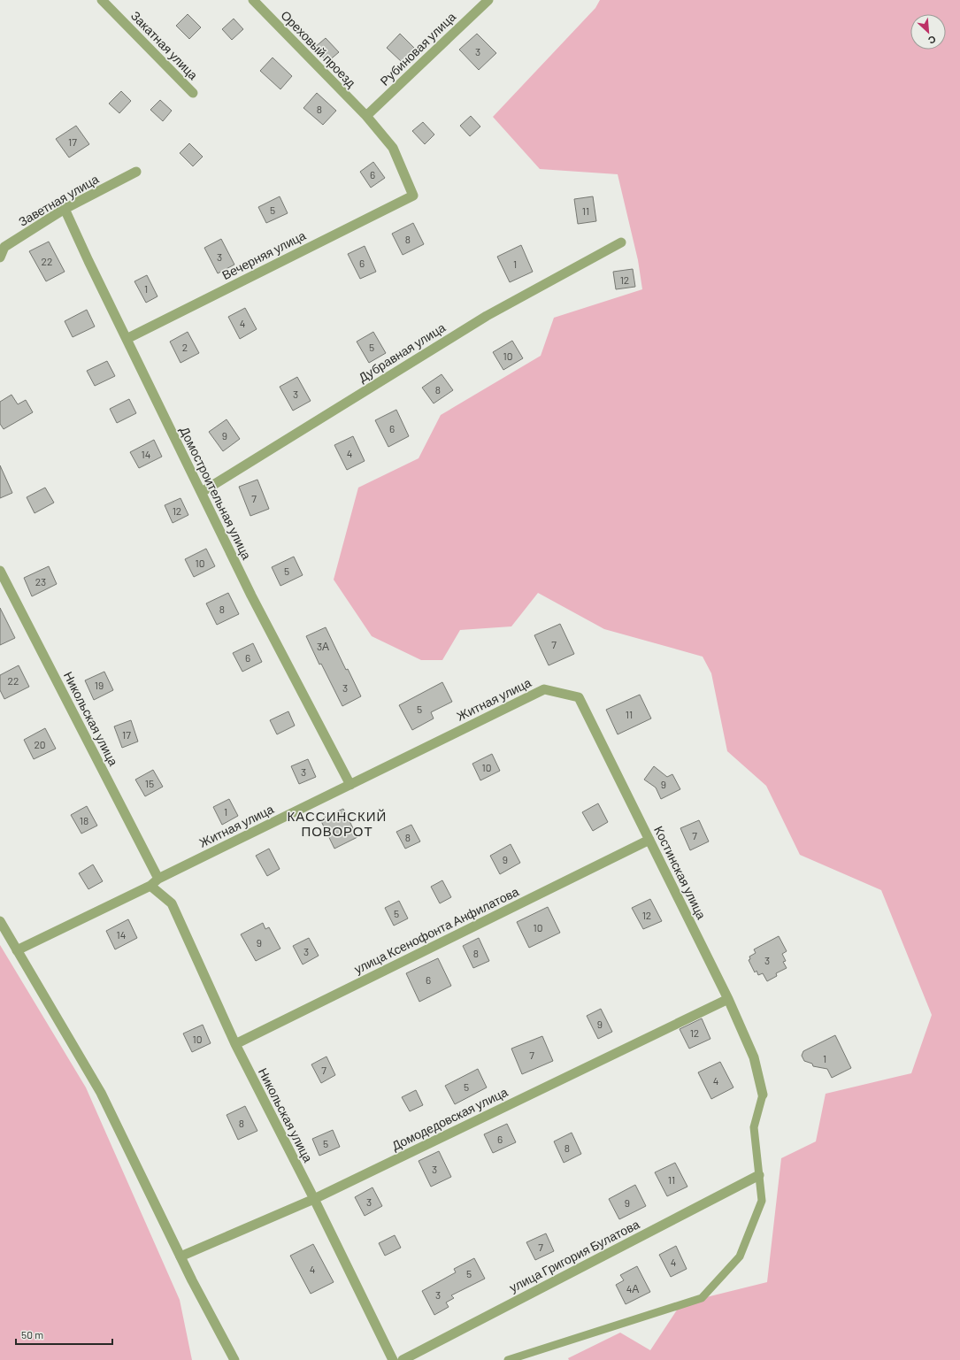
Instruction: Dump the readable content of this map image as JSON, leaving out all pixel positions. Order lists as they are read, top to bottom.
{
  "streets": {
    "street": [
      "Закатная улица",
      "Ореховый проезд",
      "Рубиновая улица",
      "Заветная улица",
      "Вечерняя улица",
      "Дубравная улица",
      "Домостроительная улица",
      "Житная улица",
      "Никольская улица",
      "Костинская улица",
      "улица Ксенофонта Анфилатова",
      "Домодедовская улица",
      "улица Григория Булатова"
    ]
  },
  "crossings": [
    ["Ореховый проезд", "Рубиновая улица"],
    ["Ореховый проезд", "Вечерняя улица"],
    ["Заветная улица", "Домостроительная улица"],
    ["Вечерняя улица", "Домостроительная улица"],
    ["Дубравная улица", "Домостроительная улица"],
    ["Домостроительная улица", "Житная улица"],
    ["Житная улица", "Никольская улица"],
    ["Житная улица", "Костинская улица"],
    ["Никольская улица", "улица Ксенофонта Анфилатова"],
    ["Никольская улица", "Домодедовская улица"],
    ["Костинская улица", "улица Ксенофонта Анфилатова"],
    ["Костинская улица", "Домодедовская улица"]
  ],
  "districts": ["КАССИНСКИЙ ПОВОРОТ"],
  "house_numbers": [
    "3",
    "8",
    "17",
    "6",
    "5",
    "11",
    "8",
    "3",
    "22",
    "6",
    "1",
    "12",
    "1",
    "4",
    "2",
    "5",
    "10",
    "8",
    "3",
    "6",
    "9",
    "4",
    "14",
    "7",
    "12",
    "10",
    "5",
    "23",
    "8",
    "7",
    "3А",
    "6",
    "22",
    "19",
    "3",
    "5",
    "11",
    "17",
    "20",
    "10",
    "3",
    "15",
    "9",
    "1",
    "18",
    "7",
    "8",
    "9",
    "5",
    "12",
    "10",
    "14",
    "9",
    "3",
    "8",
    "3",
    "6",
    "9",
    "12",
    "10",
    "7",
    "1",
    "7",
    "4",
    "5",
    "8",
    "6",
    "5",
    "8",
    "3",
    "11",
    "3",
    "9",
    "7",
    "4",
    "4",
    "5",
    "4А",
    "3"
  ],
  "scale_bar": "50 m",
  "north": "bottom right"
}
